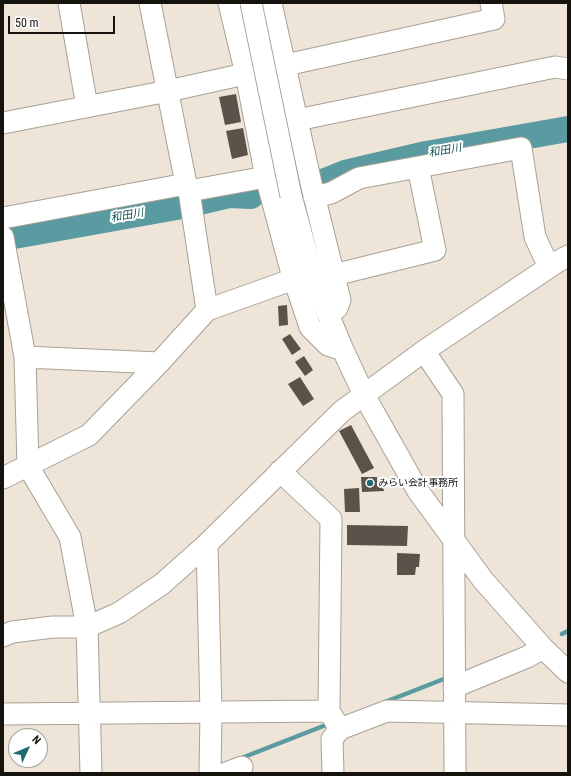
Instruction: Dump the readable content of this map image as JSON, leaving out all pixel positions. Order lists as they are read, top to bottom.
{
  "water": ["和田川"],
  "places": ["みらい会計事務所"],
  "scale_bar": "50 m",
  "north": "top right"
}
